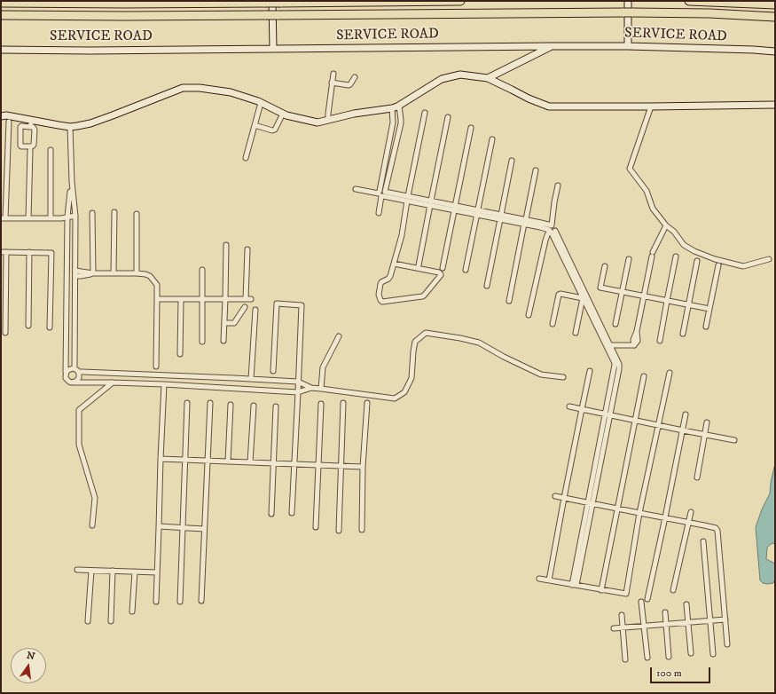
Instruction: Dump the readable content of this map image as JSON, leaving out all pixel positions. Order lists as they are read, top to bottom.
{
  "streets": {
    "street": ["SERVICE ROAD"]
  },
  "scale_bar": "100 m",
  "north": "top"
}
